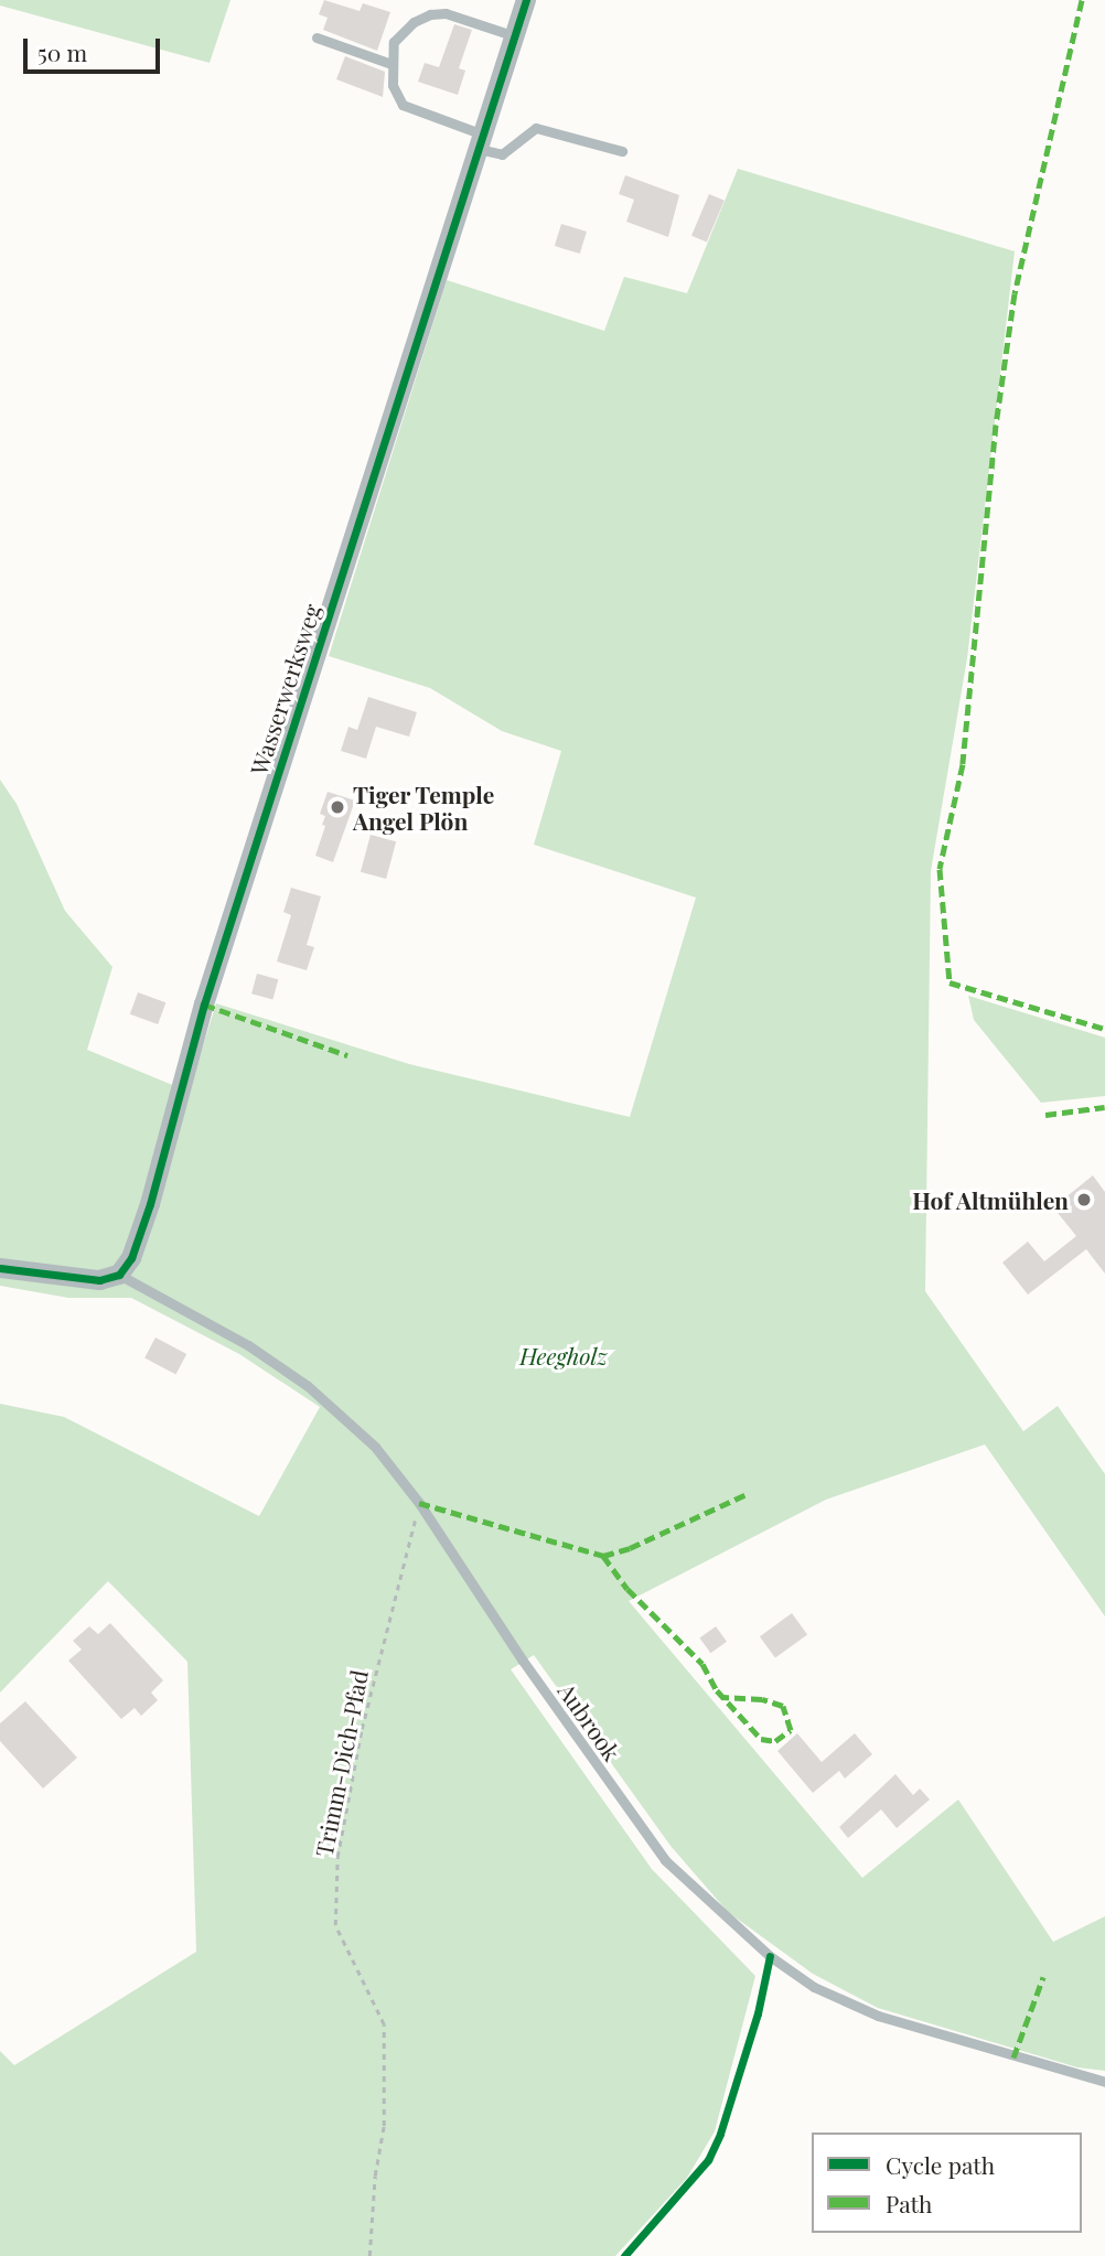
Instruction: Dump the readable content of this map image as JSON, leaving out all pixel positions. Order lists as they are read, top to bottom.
{
  "streets": {
    "street": ["Wasserwerksweg"],
    "lane": ["Aubrook"],
    "path": ["Trimm-Dich-Pfad"]
  },
  "crossings": [
    ["Wasserwerksweg", "Aubrook"],
    ["Aubrook", "Trimm-Dich-Pfad"]
  ],
  "parks": ["Heegholz"],
  "places": ["Tiger Temple Angel Plön", "Hof Altmühlen"],
  "legend": ["Cycle path", "Path"],
  "scale_bar": "50 m"
}
